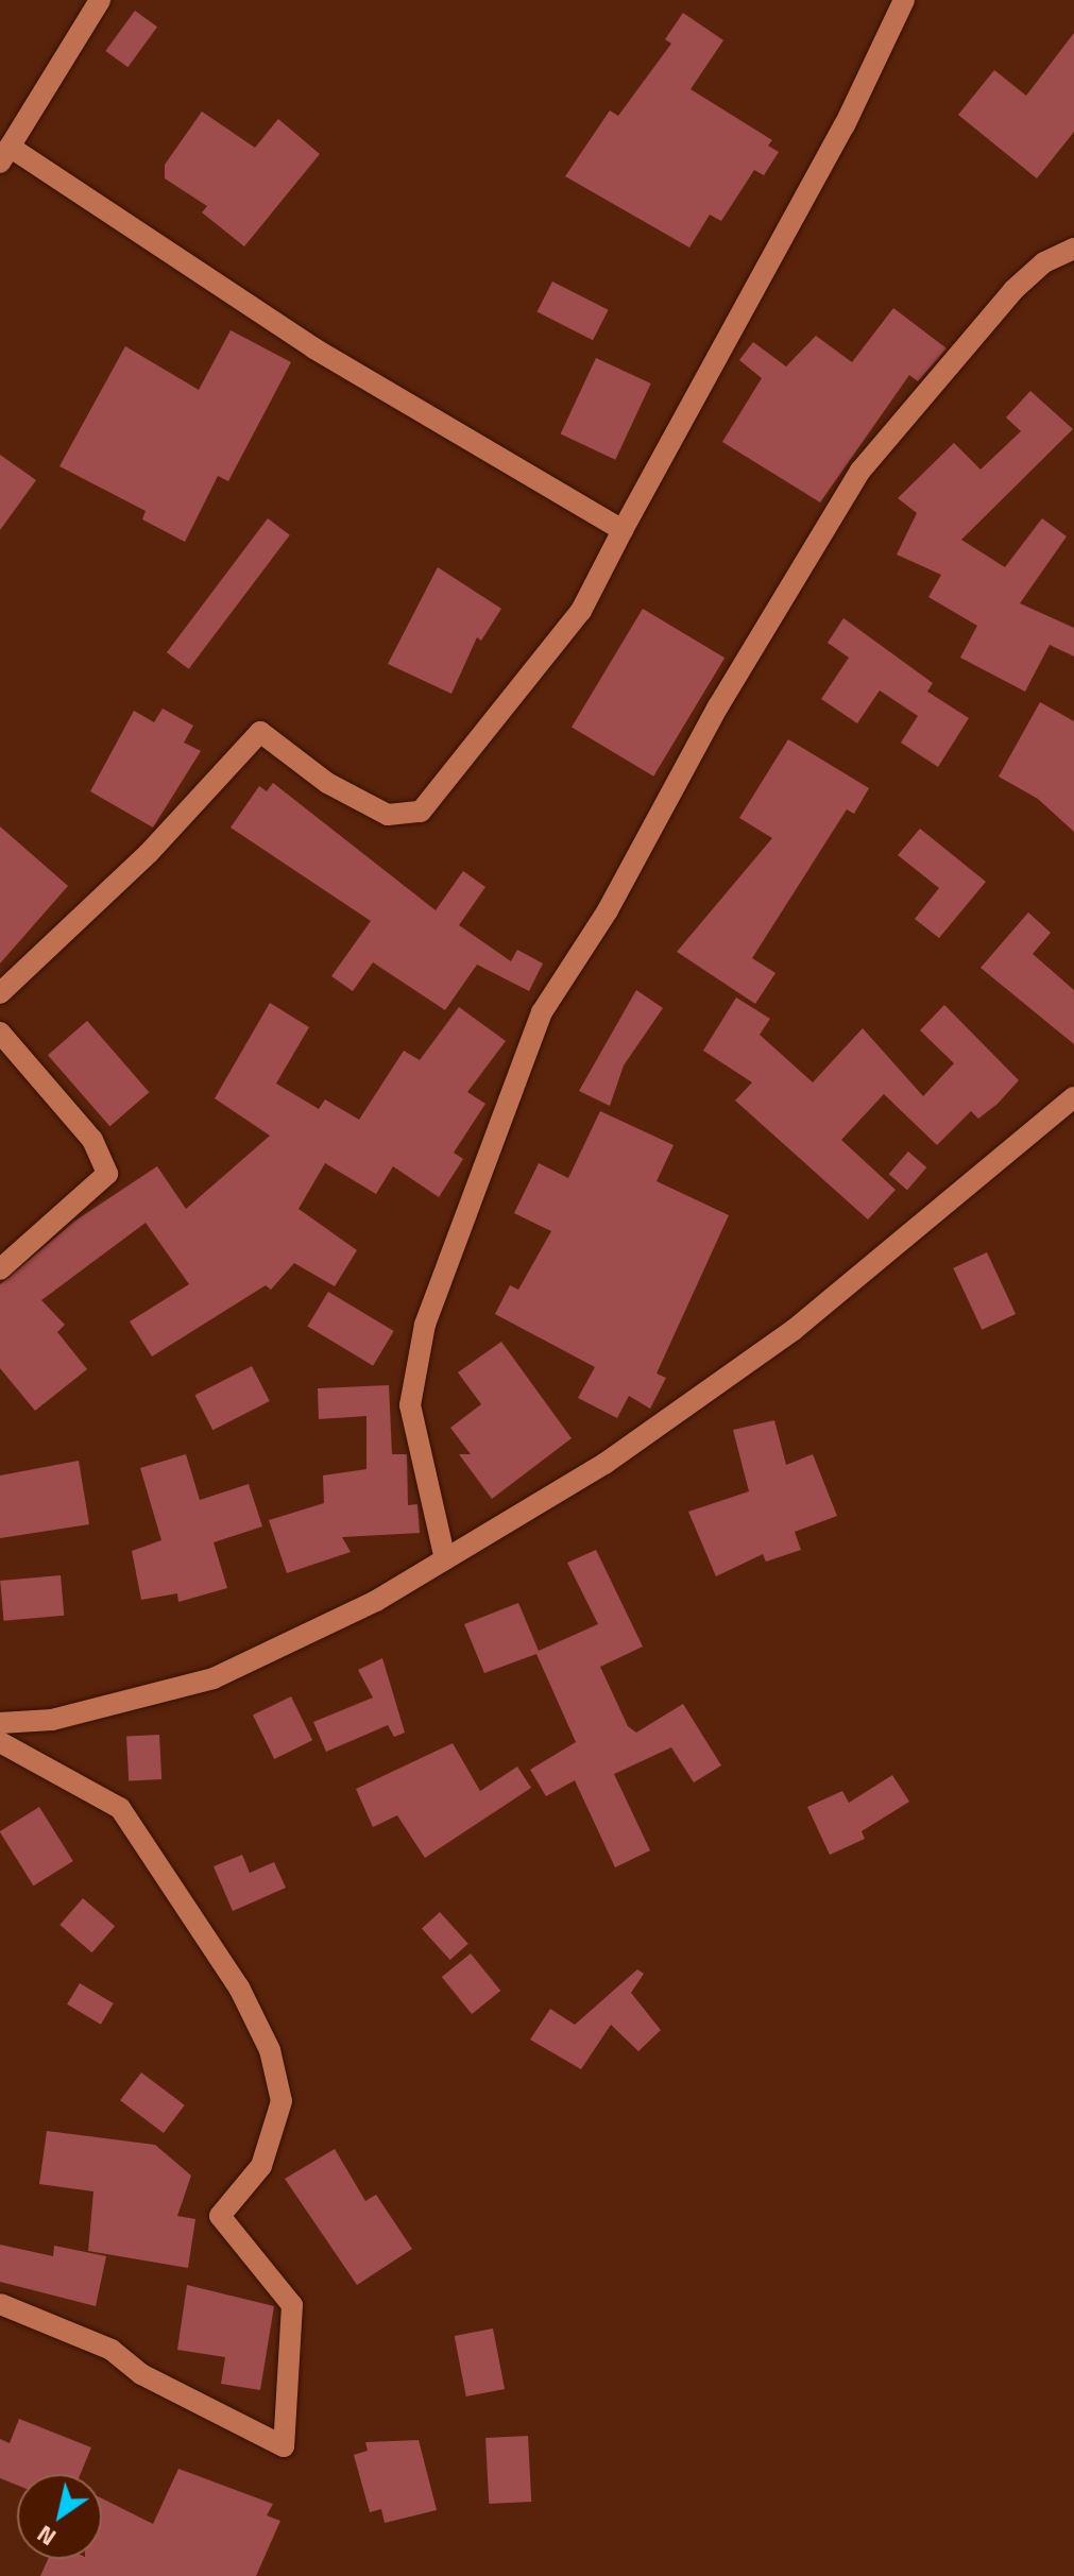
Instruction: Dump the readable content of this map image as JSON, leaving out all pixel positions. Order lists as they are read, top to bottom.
{
  "north": "bottom left"
}
